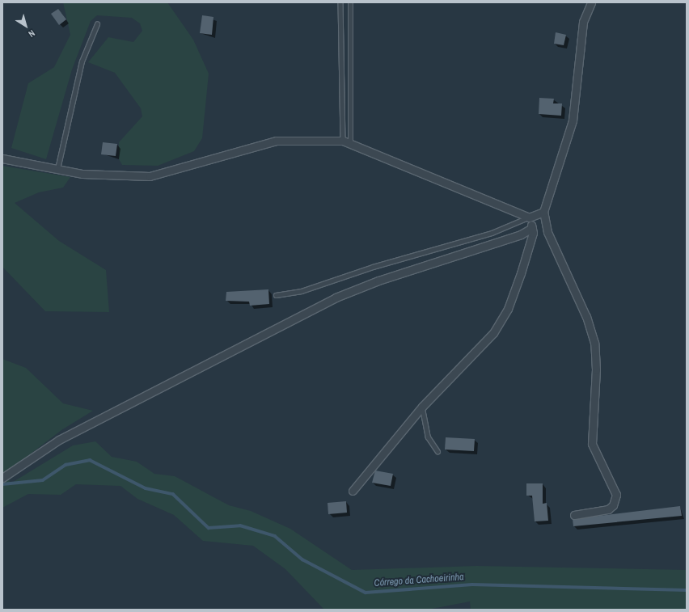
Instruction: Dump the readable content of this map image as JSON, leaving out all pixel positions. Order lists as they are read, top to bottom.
{
  "water": ["Córrego da Cachoeirinha"],
  "north": "bottom right"
}
